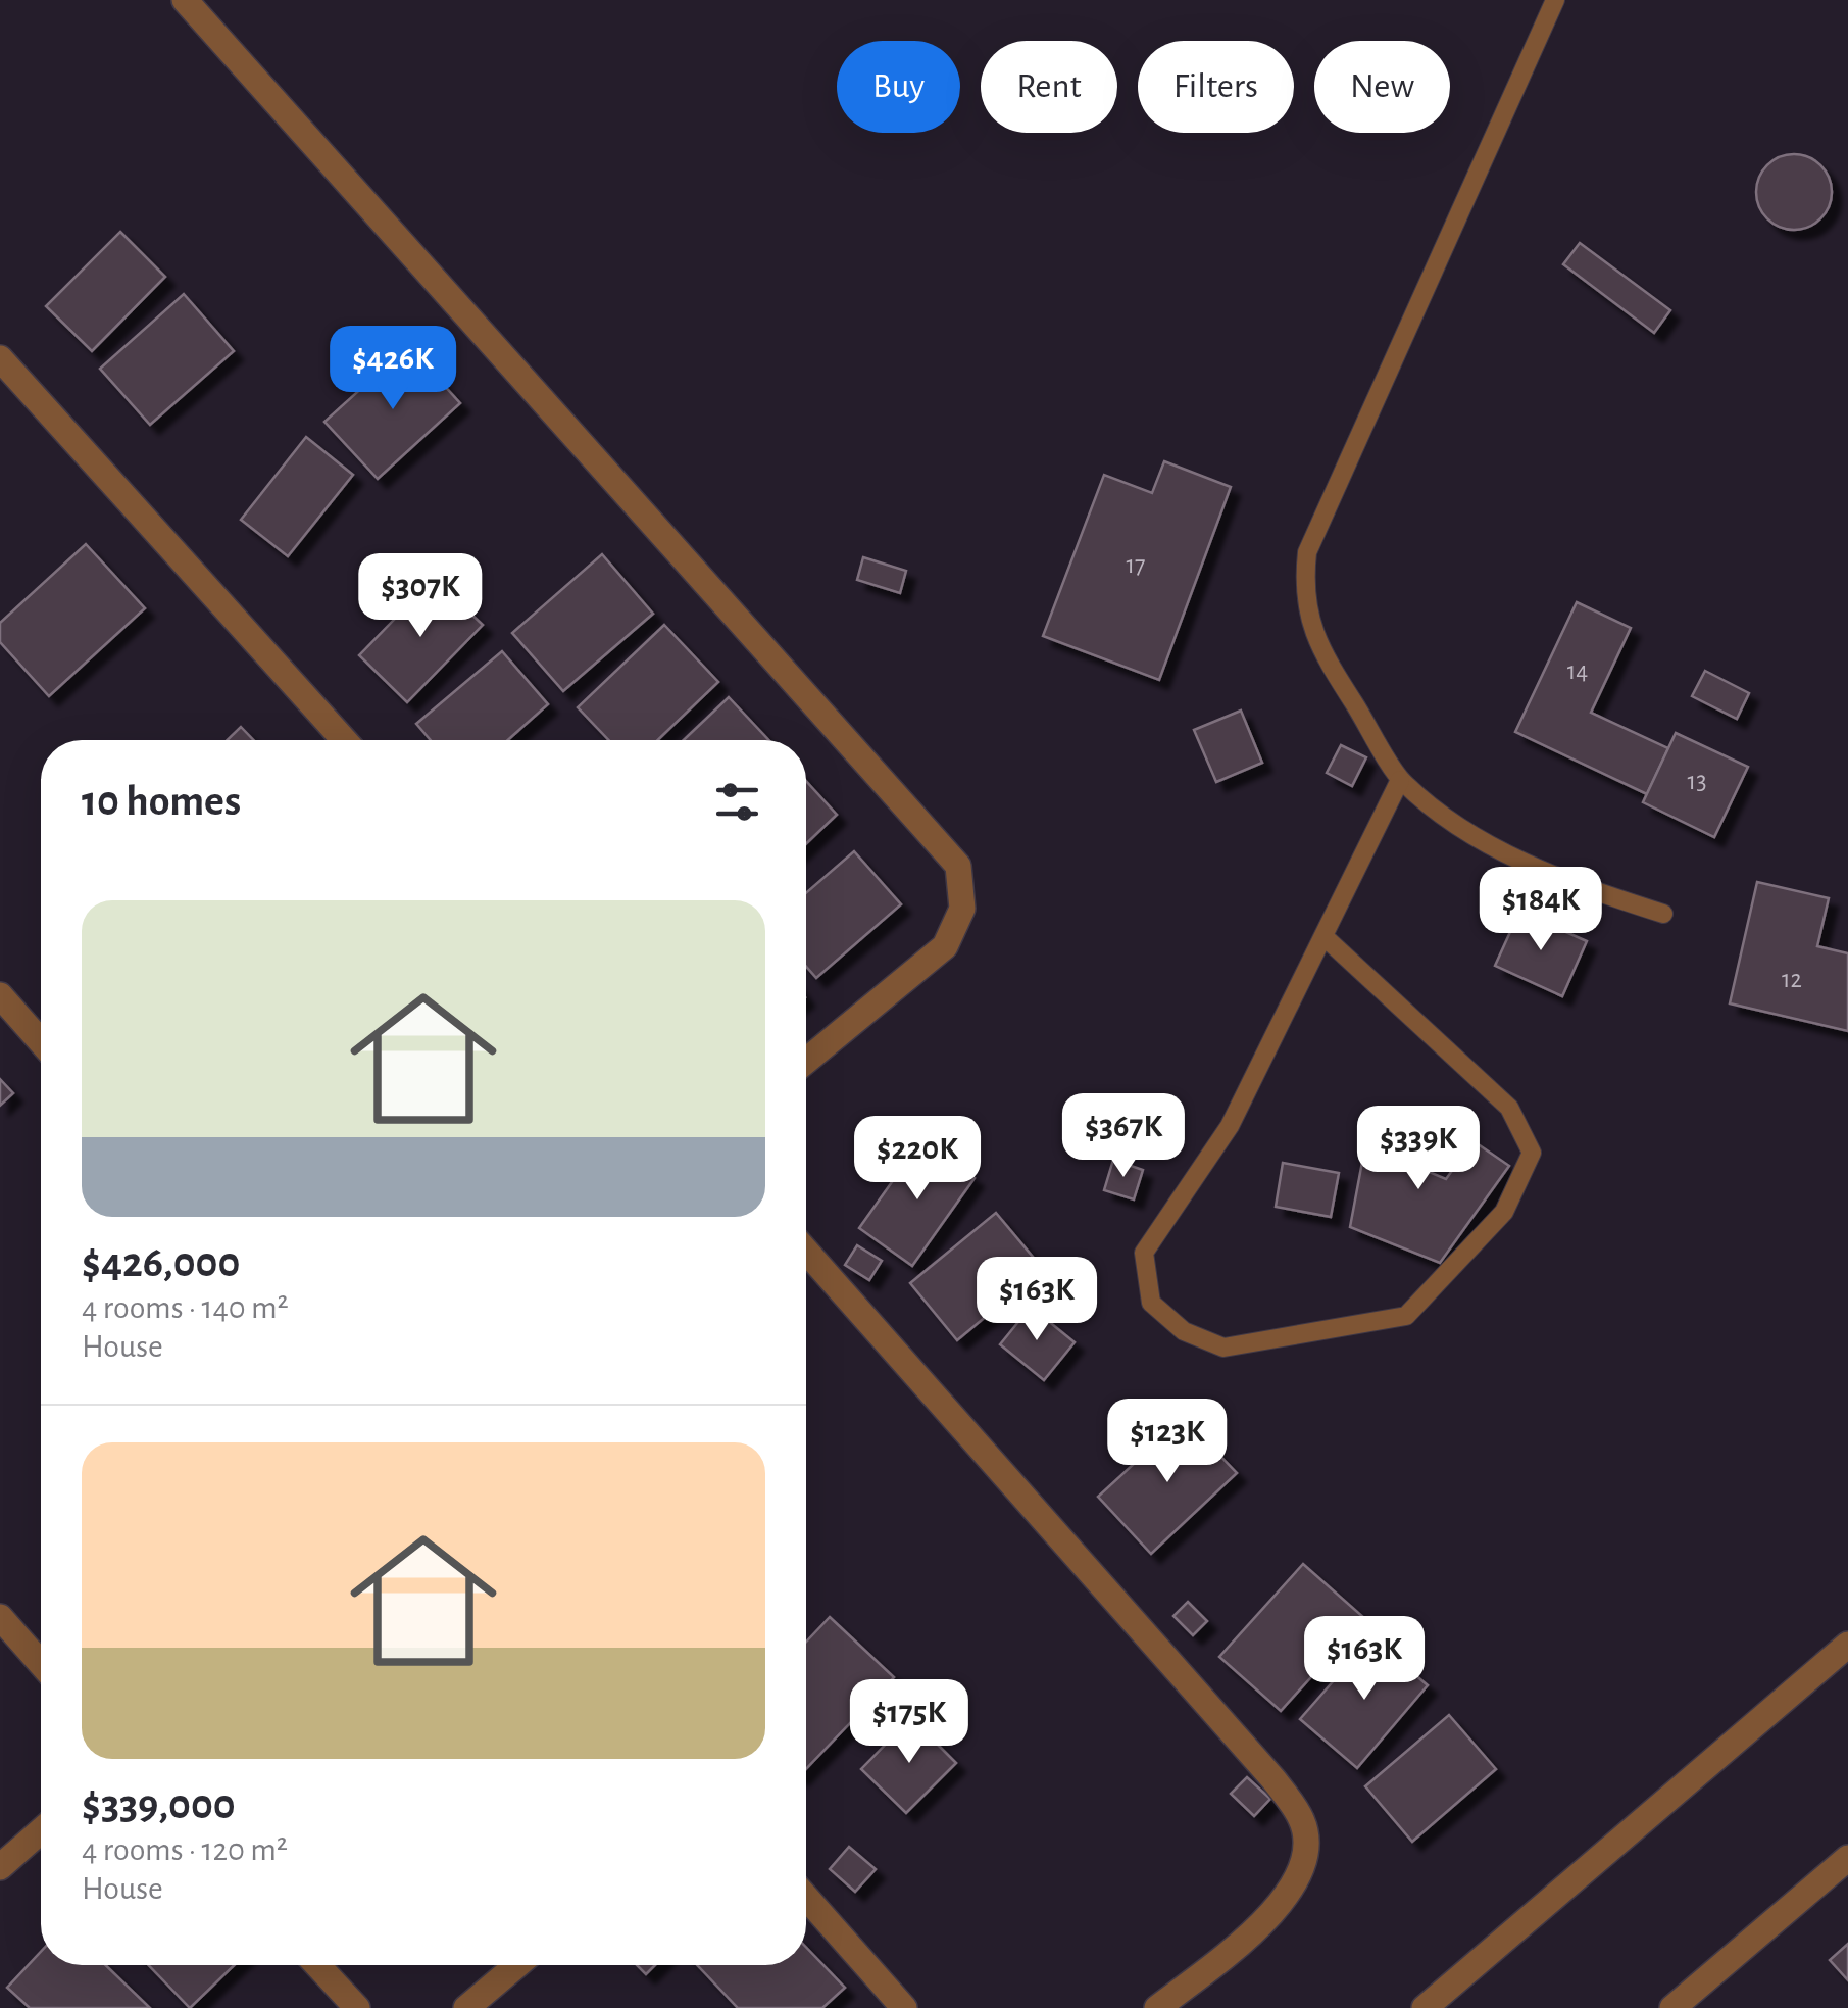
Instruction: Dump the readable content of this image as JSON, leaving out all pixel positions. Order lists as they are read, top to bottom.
{
  "house_numbers": [
    "17",
    "14",
    "13",
    "12"
  ],
  "page": {
    "chip": [
      "Buy",
      "Rent",
      "Filters",
      "New"
    ],
    "price": [
      "$426K",
      "$307K",
      "$184K",
      "$367K",
      "$339K",
      "$220K",
      "$163K",
      "$123K",
      "$163K",
      "$175K"
    ],
    "heading": "10 homes",
    "list": [
      {
        "name": "$426,000",
        "note": "4 rooms · 140 m² · House"
      },
      {
        "name": "$339,000",
        "note": "4 rooms · 120 m² · House"
      }
    ]
  }
}
